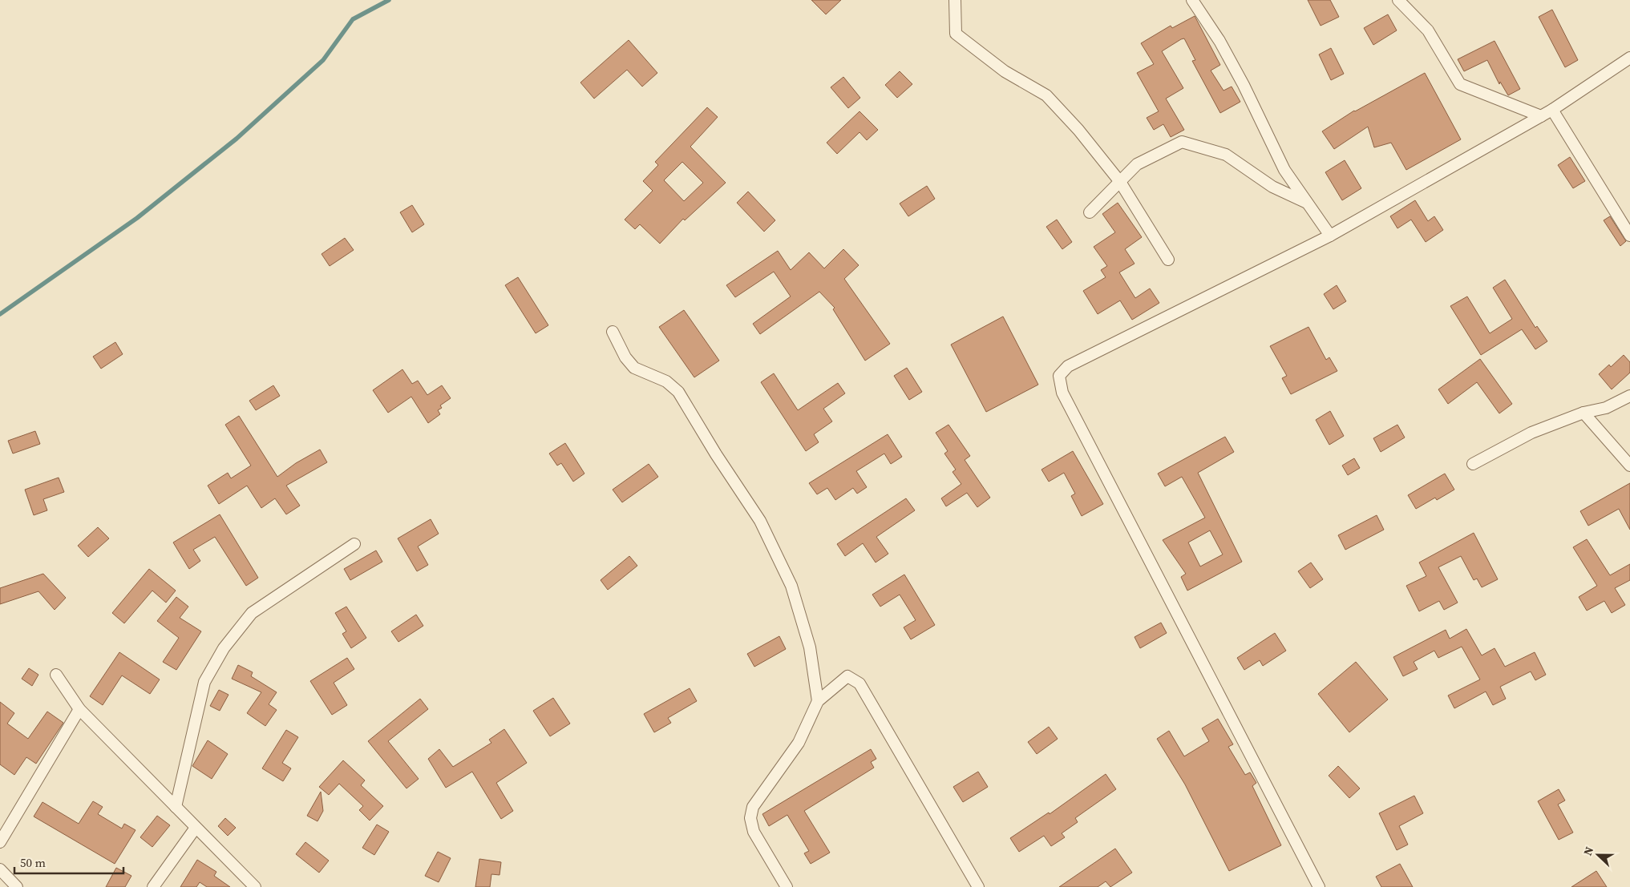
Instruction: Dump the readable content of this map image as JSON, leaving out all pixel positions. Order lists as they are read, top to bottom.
{
  "scale_bar": "50 m",
  "north": "left"
}
